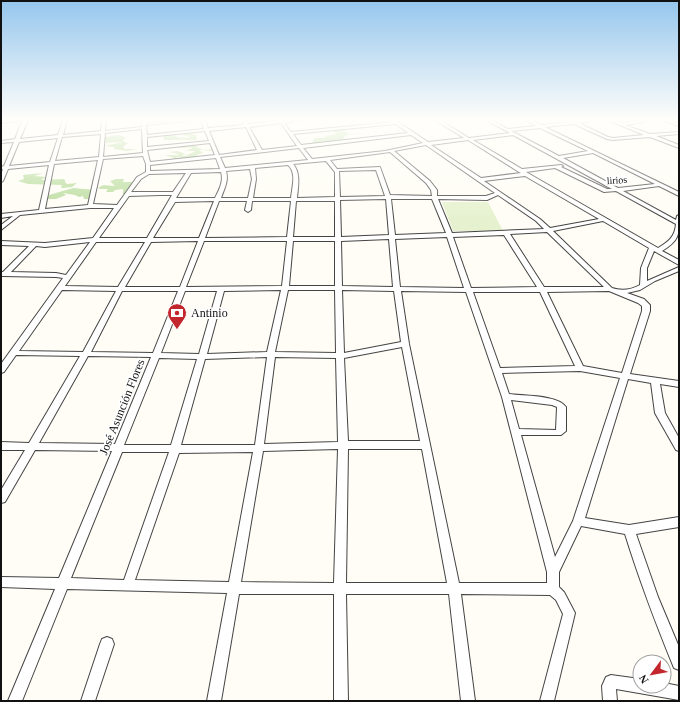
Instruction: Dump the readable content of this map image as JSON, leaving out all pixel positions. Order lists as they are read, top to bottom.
{
  "streets": {
    "street": ["lirios", "José Asunción Flores"]
  },
  "places": {
    "bank": ["Antinio"]
  },
  "north": "bottom left"
}
